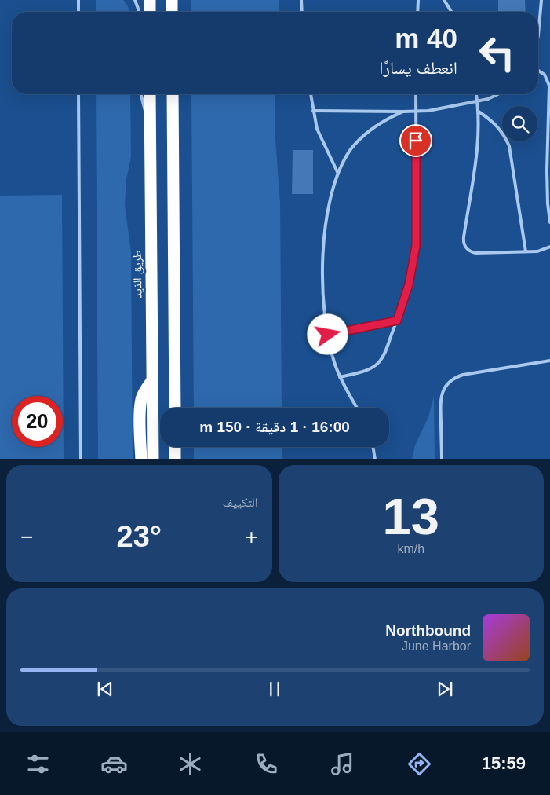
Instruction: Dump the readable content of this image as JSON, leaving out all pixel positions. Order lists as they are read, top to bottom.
{
  "streets": {
    "highway": ["طريق الذيد"]
  },
  "page": {
    "turn": ["40 m", "انعطف يسارًا"],
    "limit": "20",
    "trip": "16:00 · 1 دقيقة · 150 m",
    "tile": [
      ["13", "km/h"],
      "التكييف"
    ],
    "heat": ["−", "23°", "+"],
    "song": ["Northbound", "June Harbor"],
    "tabs": "15:59"
  }
}
